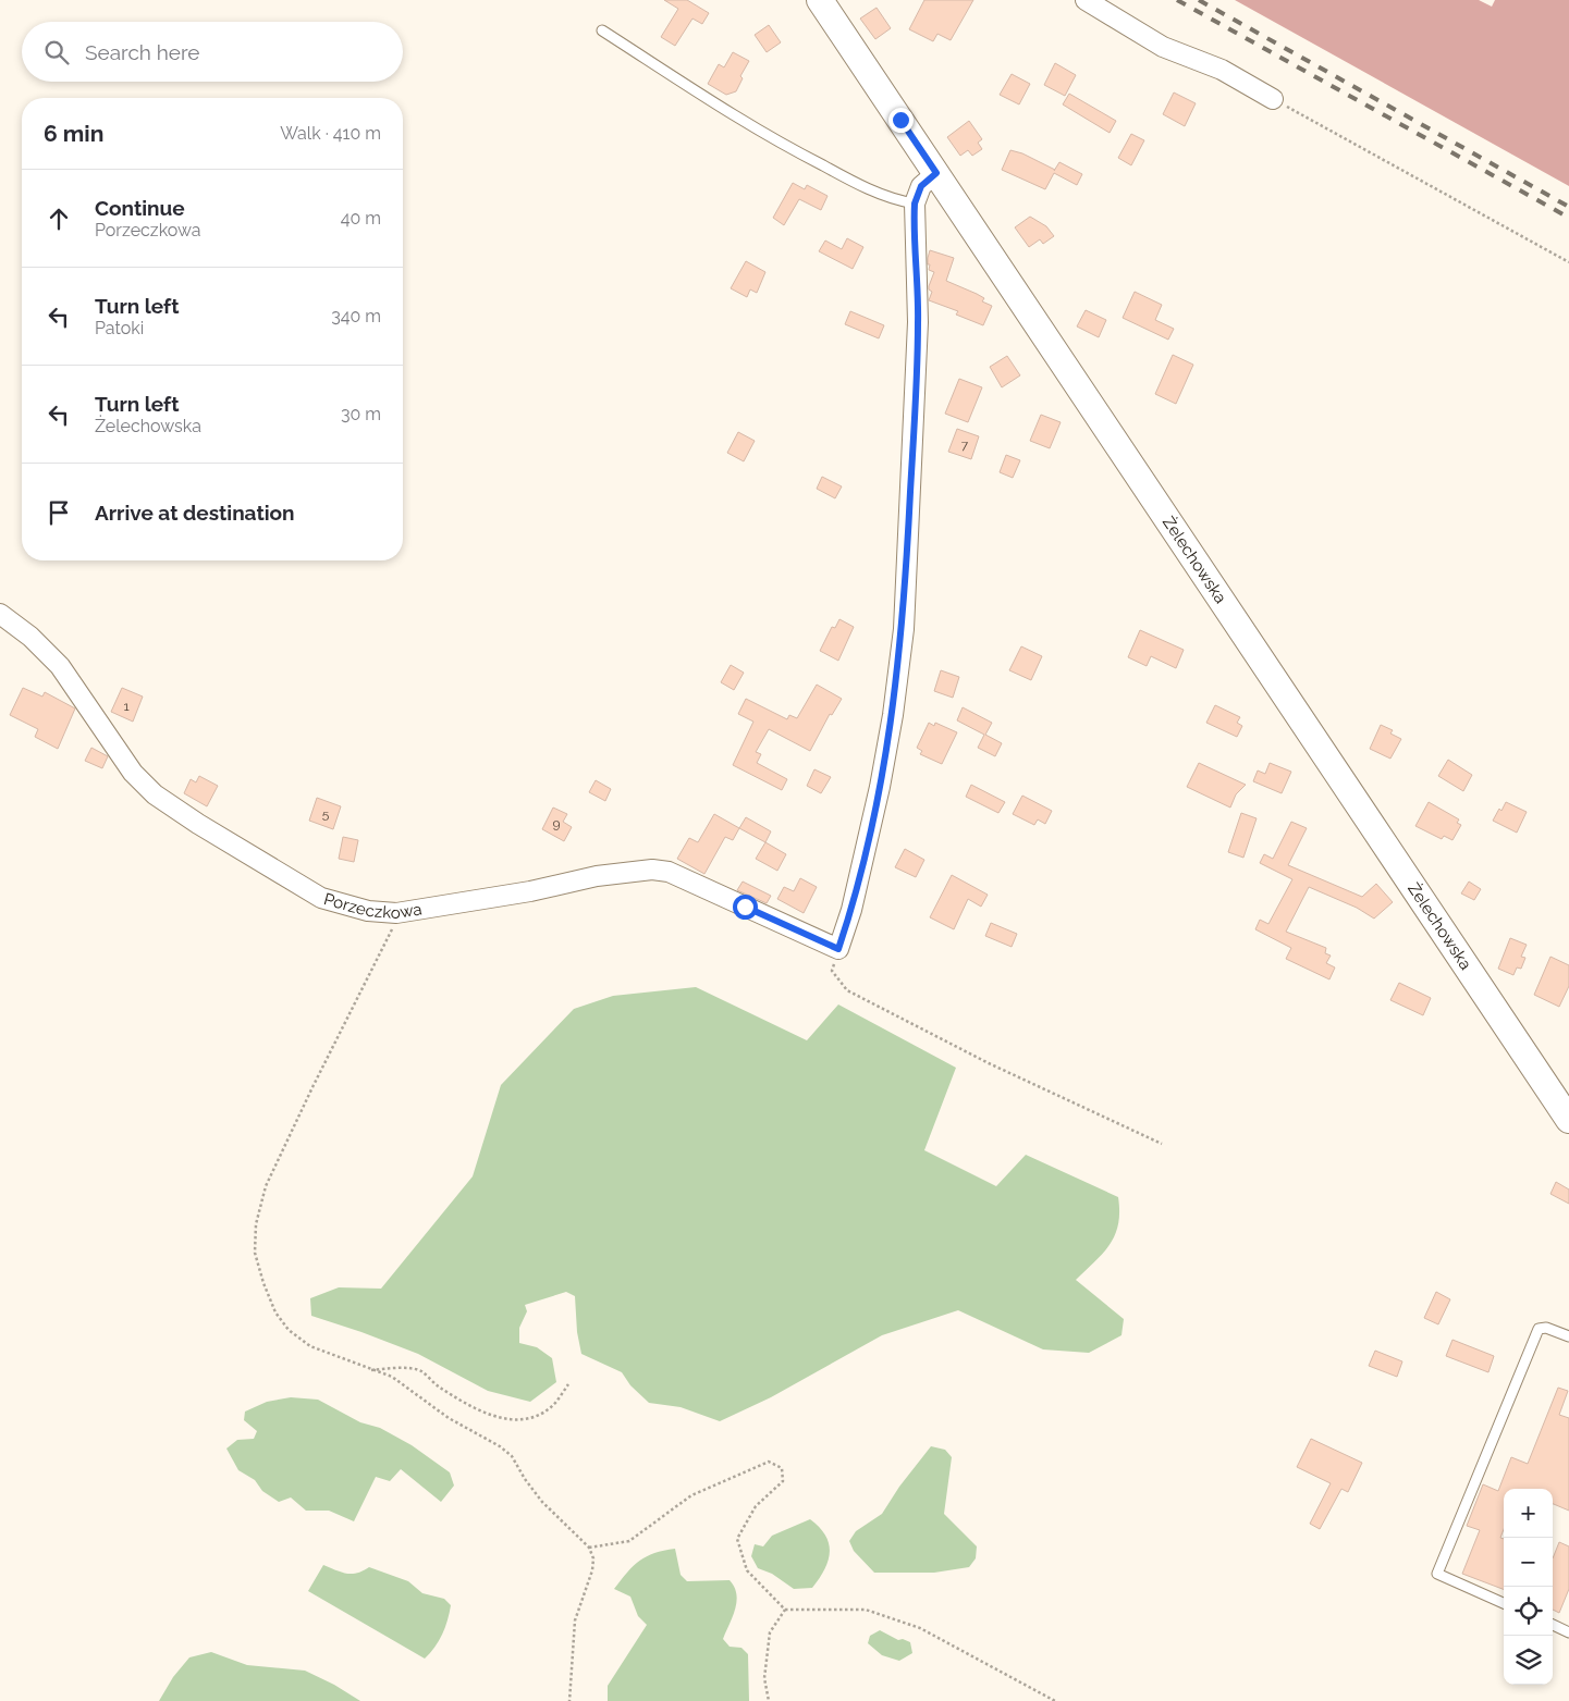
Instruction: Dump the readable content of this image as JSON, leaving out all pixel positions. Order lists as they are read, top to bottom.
{
  "streets": {
    "main road": ["Żelechowska"],
    "street": ["Porzeczkowa"]
  },
  "house_numbers": [
    "7",
    "1",
    "5",
    "9"
  ],
  "page": {
    "search": "Search here",
    "heading": ["6 min", "Walk · 410 m"],
    "list": [
      ["Continue", "Porzeczkowa", "40 m"],
      ["Turn left", "Patoki", "340 m"],
      ["Turn left", "Żelechowska", "30 m"],
      "Arrive at destination"
    ],
    "map_buttons": ["+", "−"]
  }
}
